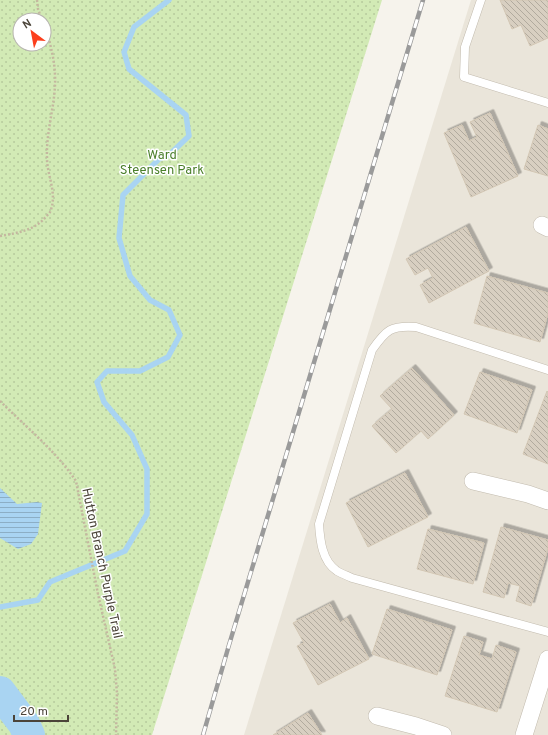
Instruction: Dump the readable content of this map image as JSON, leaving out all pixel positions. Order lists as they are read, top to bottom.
{
  "streets": {
    "path": ["Hutton Branch Purple Trail"]
  },
  "parks": ["Ward Steensen Park"],
  "scale_bar": "20 m",
  "north": "top left"
}
